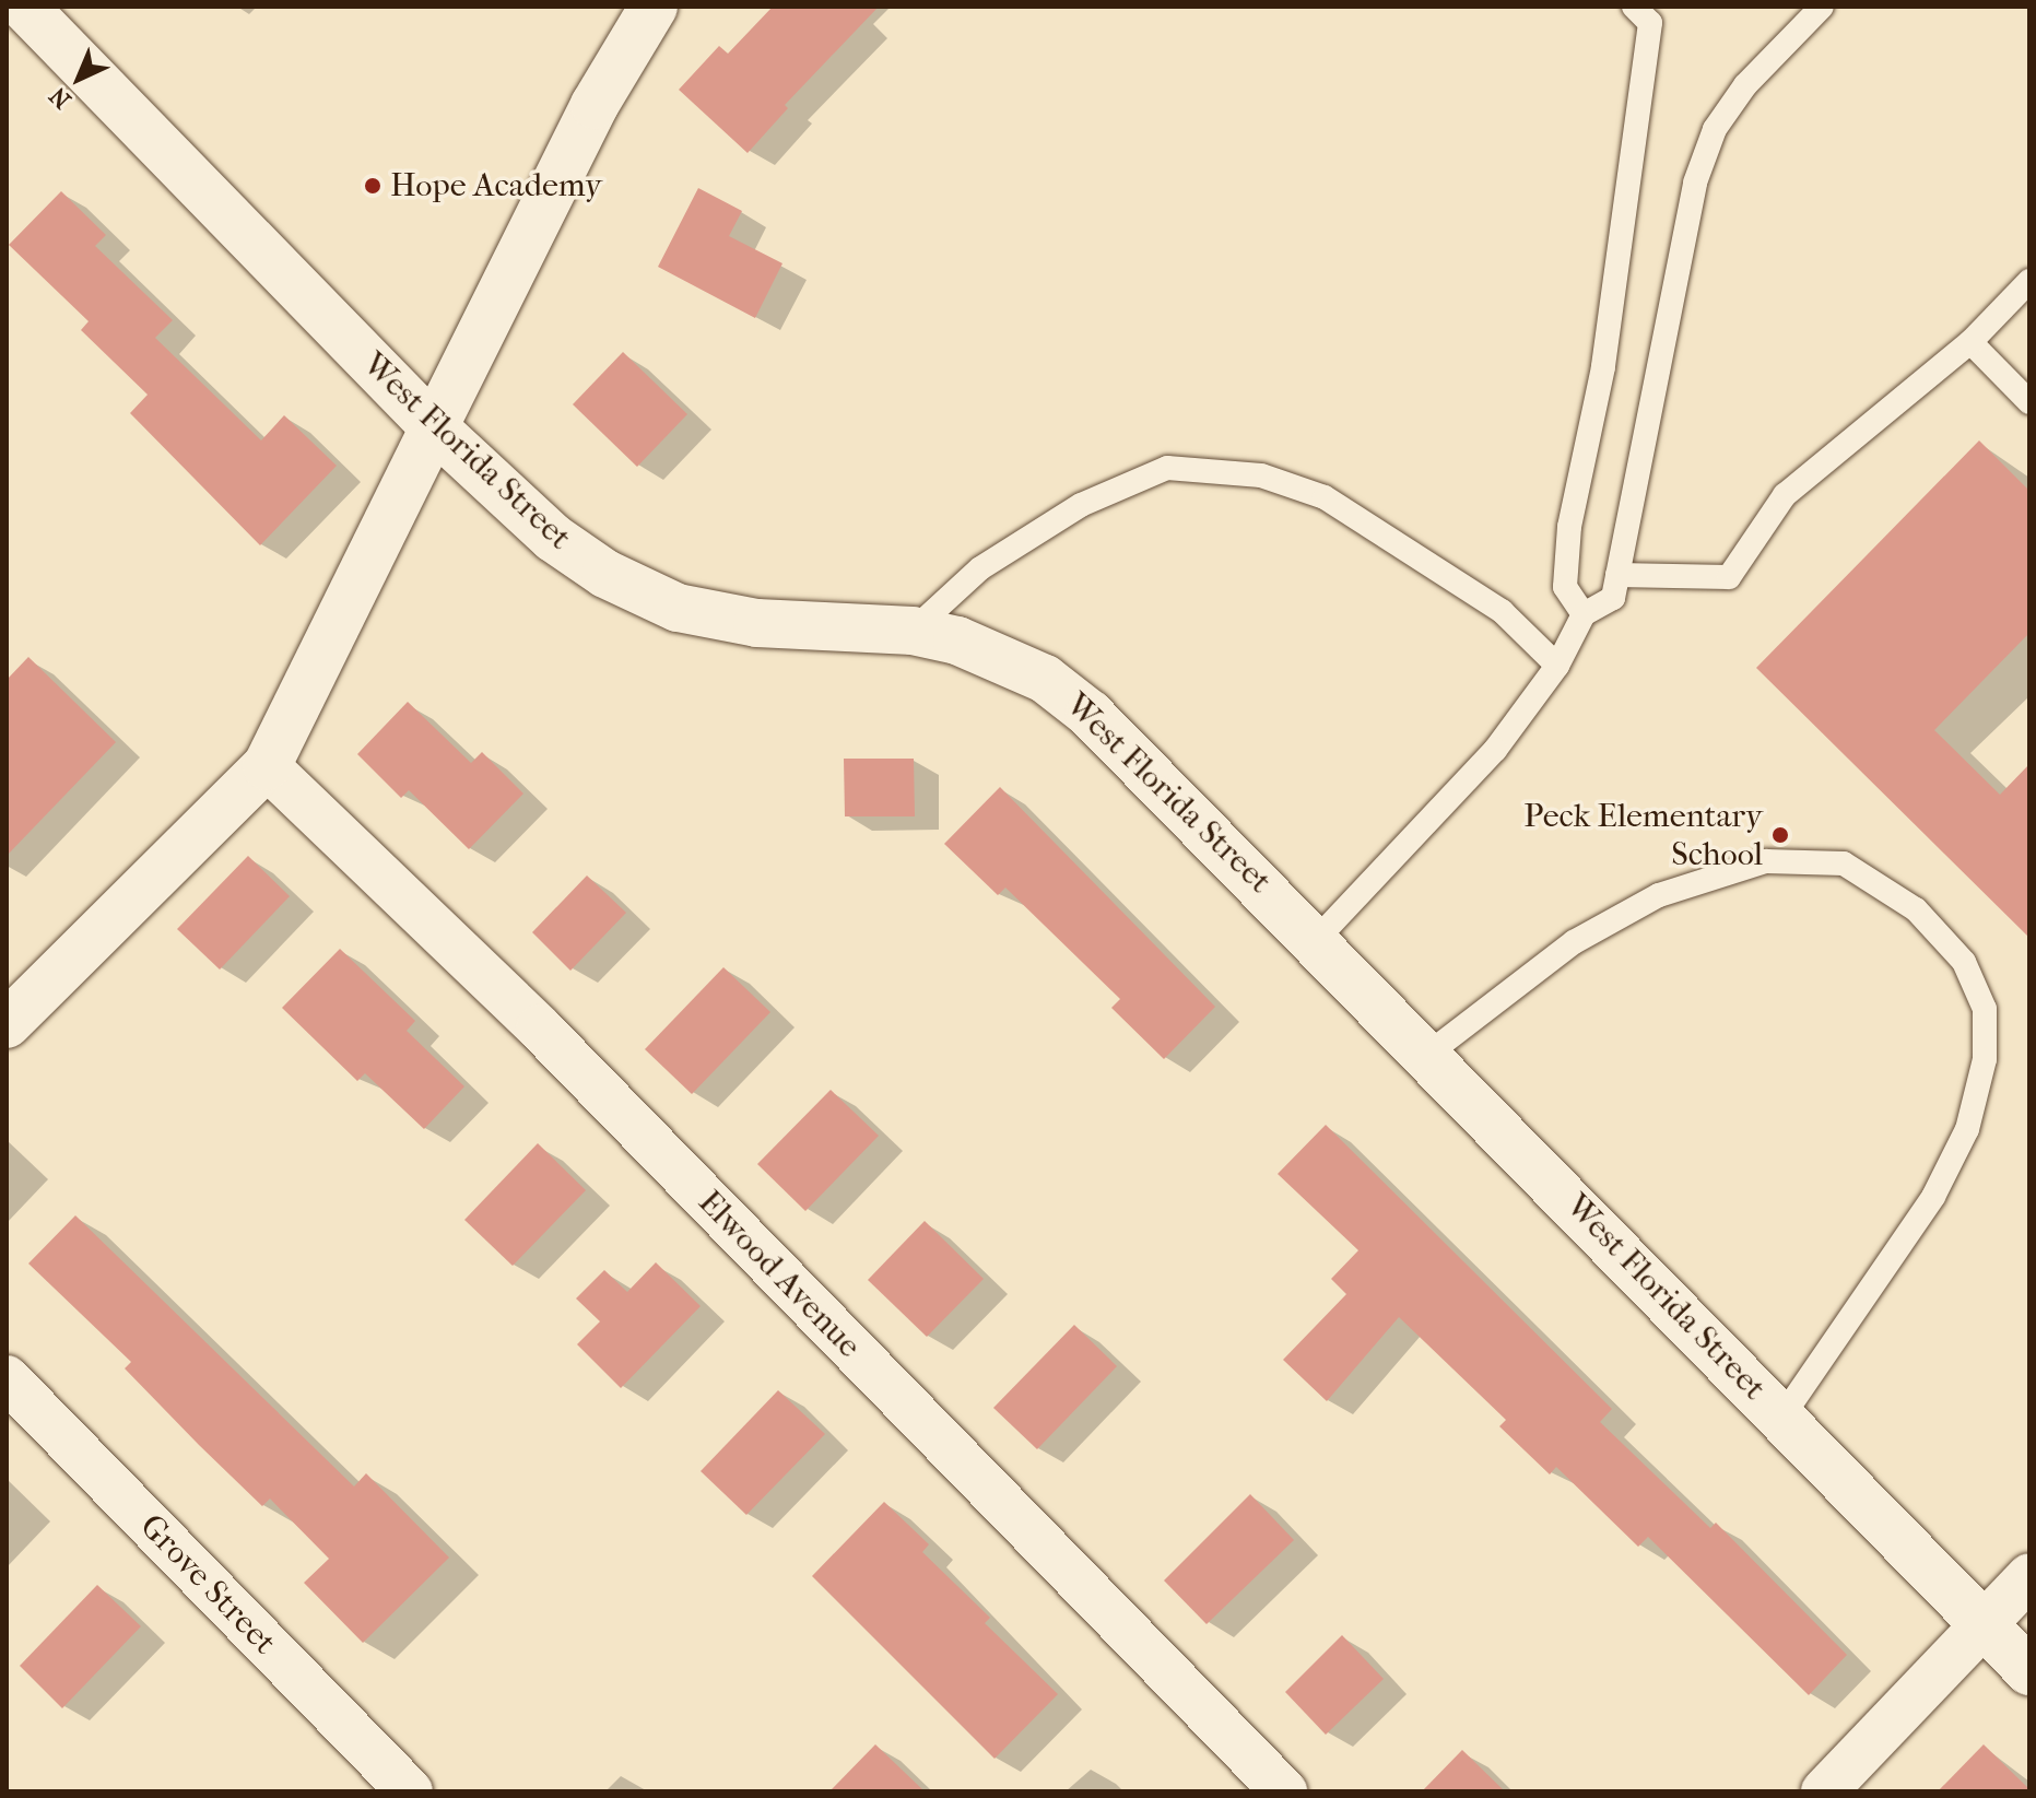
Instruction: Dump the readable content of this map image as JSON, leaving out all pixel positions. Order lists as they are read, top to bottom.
{
  "streets": {
    "main road": ["West Florida Street"],
    "street": ["Elwood Avenue", "Grove Street"]
  },
  "places": ["Hope Academy", "Peck Elementary School"],
  "north": "bottom left"
}
